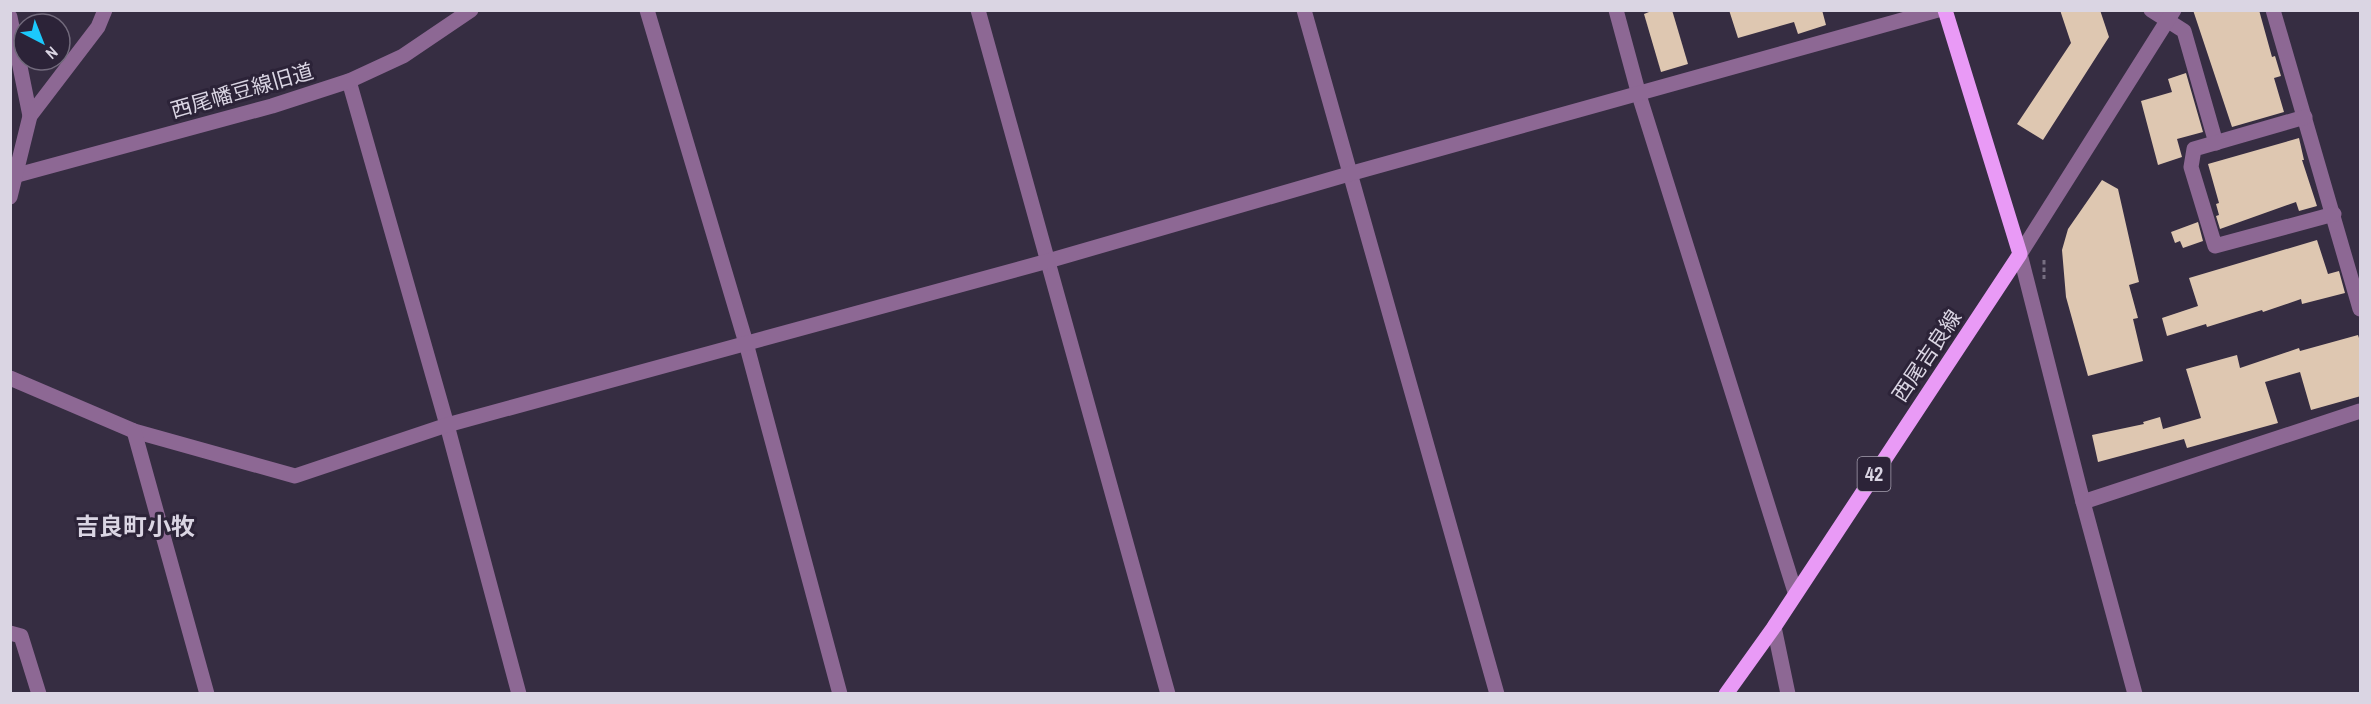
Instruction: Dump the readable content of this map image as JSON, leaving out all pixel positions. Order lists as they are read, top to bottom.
{
  "streets": {
    "main road": ["西尾吉良線", "42"],
    "street": ["西尾幡豆線旧道"]
  },
  "districts": ["吉良町小牧"],
  "north": "bottom right"
}
